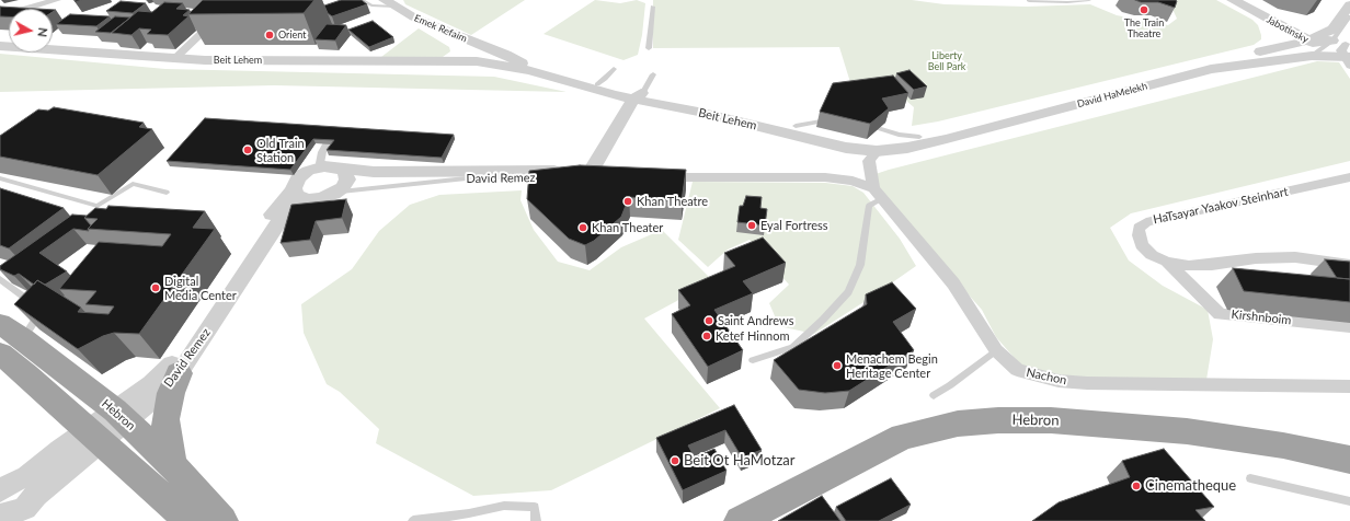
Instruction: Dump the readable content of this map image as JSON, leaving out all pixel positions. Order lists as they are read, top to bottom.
{
  "streets": {
    "highway": ["Hebron"],
    "street": [
      "Emek Refaim",
      "Jabotinsky",
      "Beit Lehem",
      "David HaMelekh",
      "David Remez",
      "HaTsayar Yaakov Steinhart",
      "Kirshnboim",
      "Nachon"
    ]
  },
  "crossings": [
    ["Emek Refaim", "Beit Lehem"],
    ["Jabotinsky", "David HaMelekh"],
    ["Beit Lehem", "David HaMelekh"],
    ["Beit Lehem", "Nachon"],
    ["David HaMelekh", "Nachon"],
    ["David Remez", "Hebron"],
    ["HaTsayar Yaakov Steinhart", "Kirshnboim"]
  ],
  "parks": ["Liberty Bell Park"],
  "places": [
    "The Train Theatre",
    "Orient",
    "Old Train Station",
    "Khan Theatre",
    "Eyal Fortress",
    "Khan Theater",
    "Digital Media Center",
    "Saint Andrews",
    "Ketef Hinnom",
    "Menachem Begin Heritage Center",
    "Beit Ot HaMotzar",
    "Cinematheque"
  ],
  "north": "right"
}
